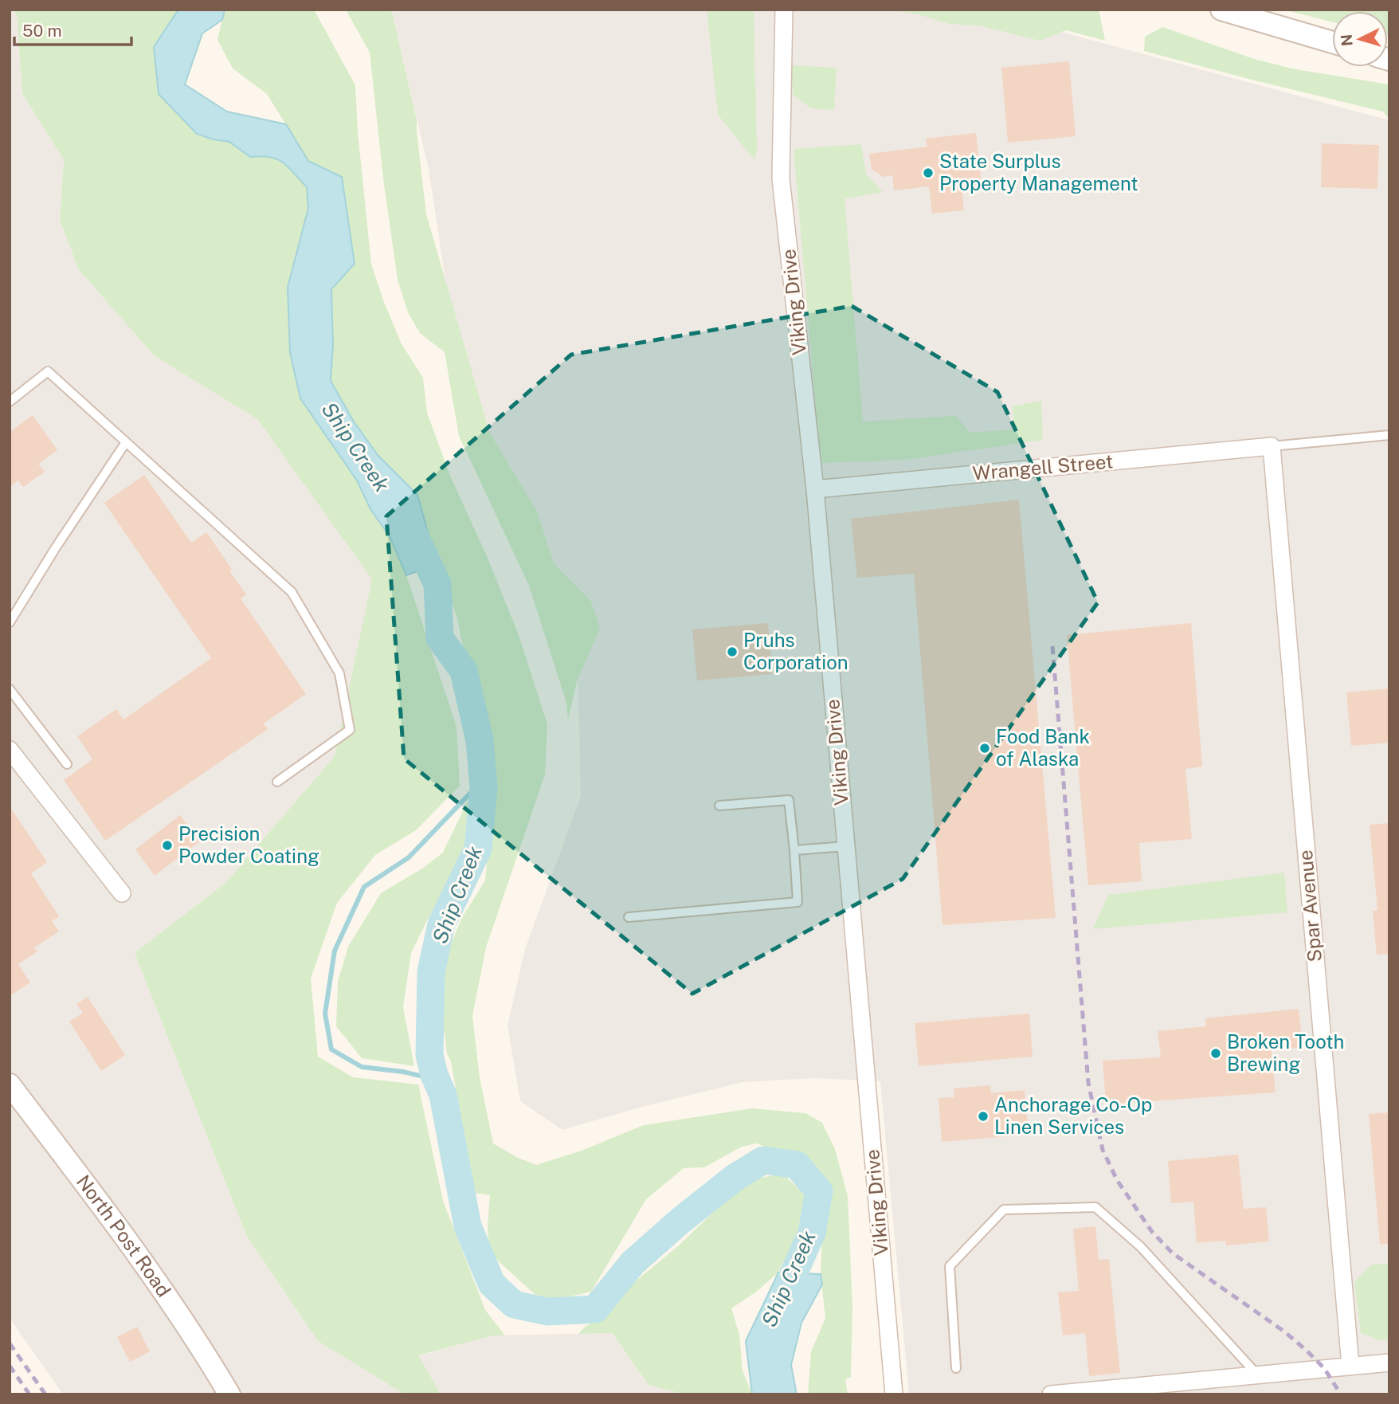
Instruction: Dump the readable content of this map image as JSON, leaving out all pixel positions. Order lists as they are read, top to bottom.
{
  "streets": {
    "street": [
      "Viking Drive",
      "Wrangell Street",
      "Spar Avenue",
      "North Post Road"
    ]
  },
  "crossings": [
    ["Viking Drive", "Wrangell Street"],
    ["Wrangell Street", "Spar Avenue"]
  ],
  "water": ["Ship Creek"],
  "places": [
    "State Surplus Property Management",
    "Pruhs Corporation",
    "Food Bank of Alaska",
    "Precision Powder Coating",
    "Broken Tooth Brewing",
    "Anchorage Co-Op Linen Services"
  ],
  "scale_bar": "50 m",
  "north": "left"
}
